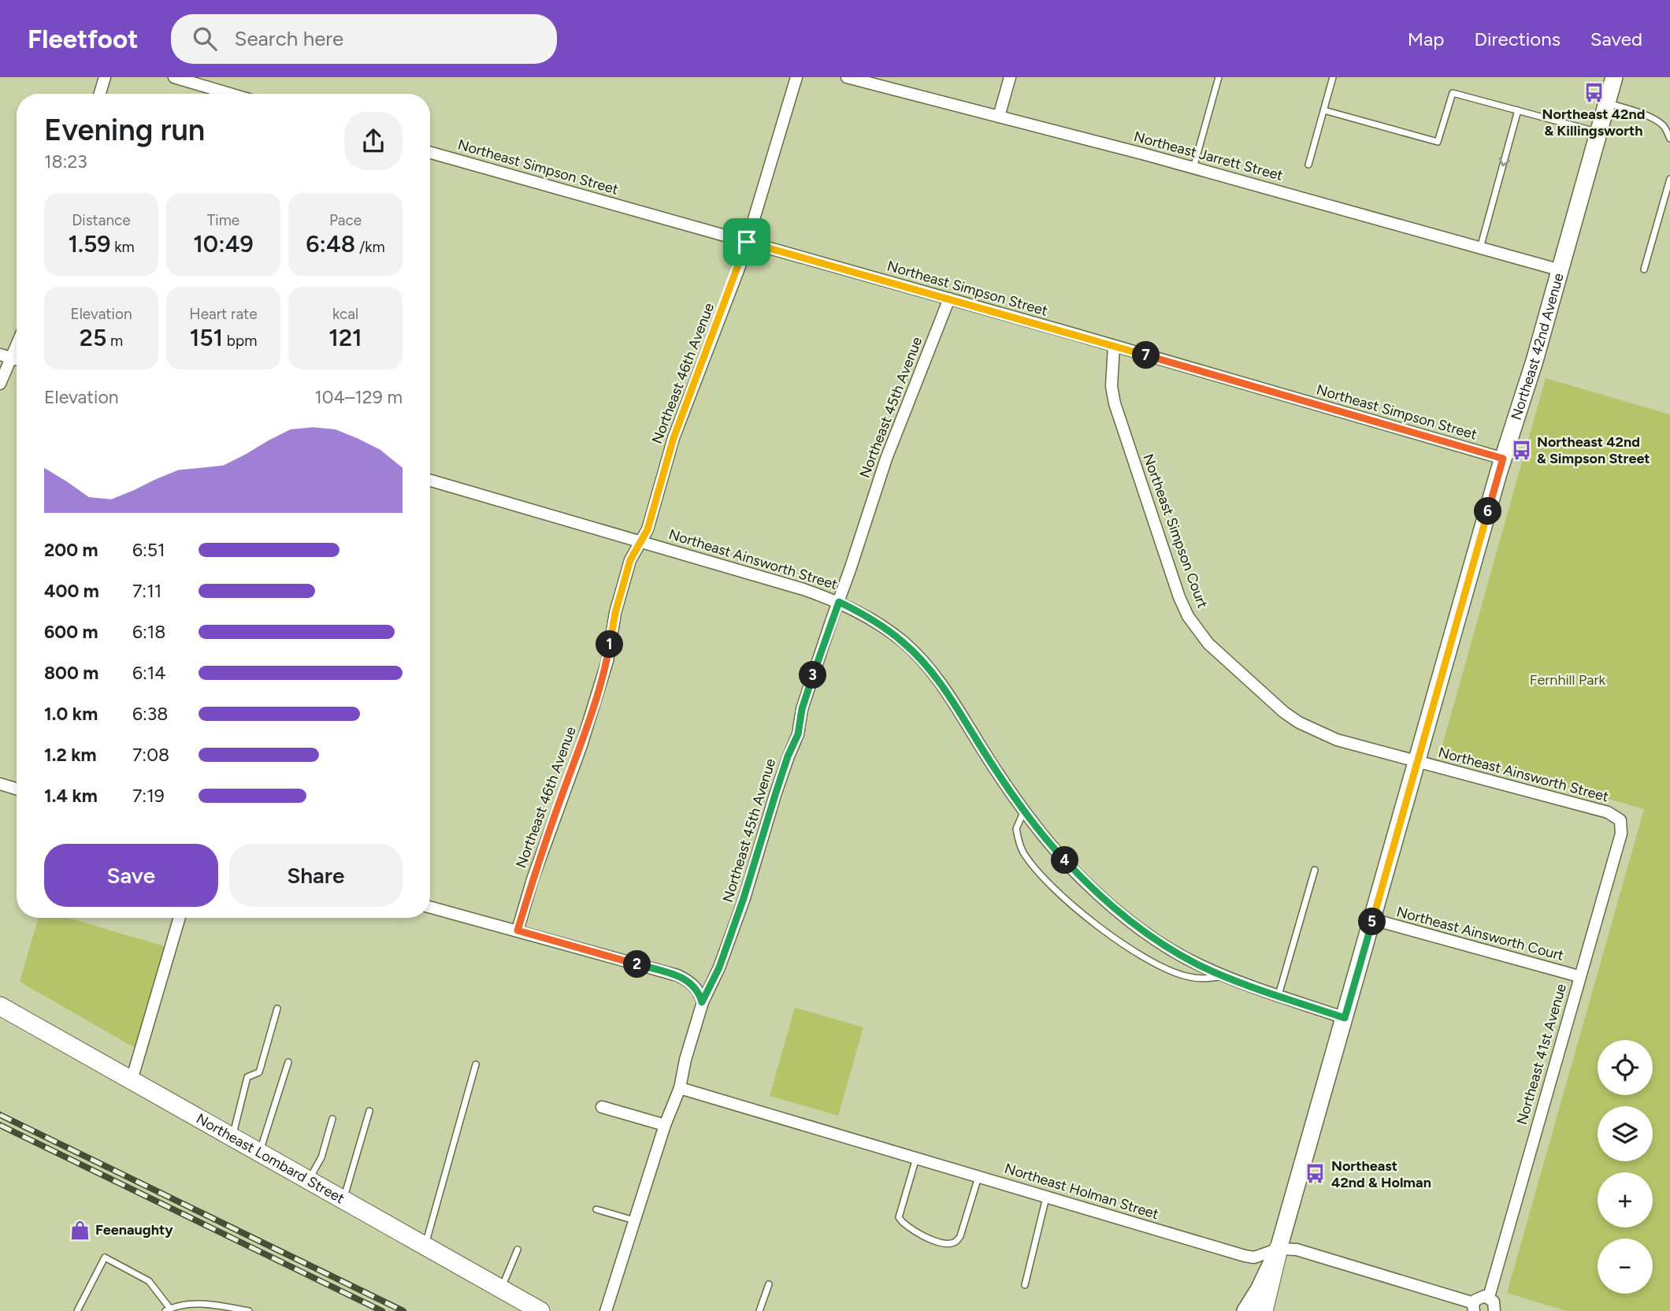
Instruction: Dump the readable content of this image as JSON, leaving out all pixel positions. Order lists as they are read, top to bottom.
{
  "streets": {
    "main road": ["Northeast Lombard Street"],
    "street": [
      "Northeast Jarrett Street",
      "Northeast Simpson Street",
      "Northeast 42nd Avenue",
      "Northeast 46th Avenue",
      "Northeast 45th Avenue",
      "Northeast Simpson Court",
      "Northeast Ainsworth Street",
      "Northeast Ainsworth Court",
      "Northeast 41st Avenue",
      "Northeast Holman Street"
    ]
  },
  "crossings": [
    ["Northeast Jarrett Street", "Northeast 42nd Avenue"],
    ["Northeast Simpson Street", "Northeast 42nd Avenue"],
    ["Northeast Simpson Street", "Northeast 46th Avenue"],
    ["Northeast Simpson Street", "Northeast 45th Avenue"],
    ["Northeast Simpson Street", "Northeast Simpson Court"],
    ["Northeast 42nd Avenue", "Northeast Simpson Court"],
    ["Northeast 42nd Avenue", "Northeast Ainsworth Street"],
    ["Northeast 42nd Avenue", "Northeast Ainsworth Court"],
    ["Northeast 42nd Avenue", "Northeast Holman Street"],
    ["Northeast 46th Avenue", "Northeast Ainsworth Street"],
    ["Northeast 45th Avenue", "Northeast Ainsworth Street"],
    ["Northeast 45th Avenue", "Northeast Holman Street"],
    ["Northeast Simpson Court", "Northeast Ainsworth Street"],
    ["Northeast Ainsworth Street", "Northeast 41st Avenue"],
    ["Northeast Ainsworth Court", "Northeast 41st Avenue"]
  ],
  "parks": ["Fernhill Park"],
  "places": {
    "bus stop": ["Northeast 42nd & Killingsworth", "Northeast 42nd & Simpson Street", "Northeast 42nd & Holman"],
    "shop": ["Feenaughty"]
  },
  "page": {
    "header": "Fleetfoot",
    "search": "Search here",
    "nav": ["Map", "Directions", "Saved"],
    "heading": ["Evening run", "18:23"],
    "stats": [
      ["Distance", "1.59 km"],
      ["Time", "10:49"],
      ["Pace", "6:48 /km"],
      ["Elevation", "25 m"],
      ["Heart rate", "151 bpm"],
      ["kcal", "121"]
    ],
    "pins": [
      "7",
      "6",
      "1",
      "3",
      "4",
      "5",
      "2"
    ],
    "chart": ["Elevation", "104–129 m"],
    "list": [
      {
        "name": "200 m",
        "note": "6:51"
      },
      {
        "name": "400 m",
        "note": "7:11"
      },
      {
        "name": "600 m",
        "note": "6:18"
      },
      {
        "name": "800 m",
        "note": "6:14"
      },
      {
        "name": "1.0 km",
        "note": "6:38"
      },
      {
        "name": "1.2 km",
        "note": "7:08"
      },
      {
        "name": "1.4 km",
        "note": "7:19"
      }
    ],
    "buttons": ["Save", "Share"],
    "map_buttons": ["+", "−"]
  }
}
